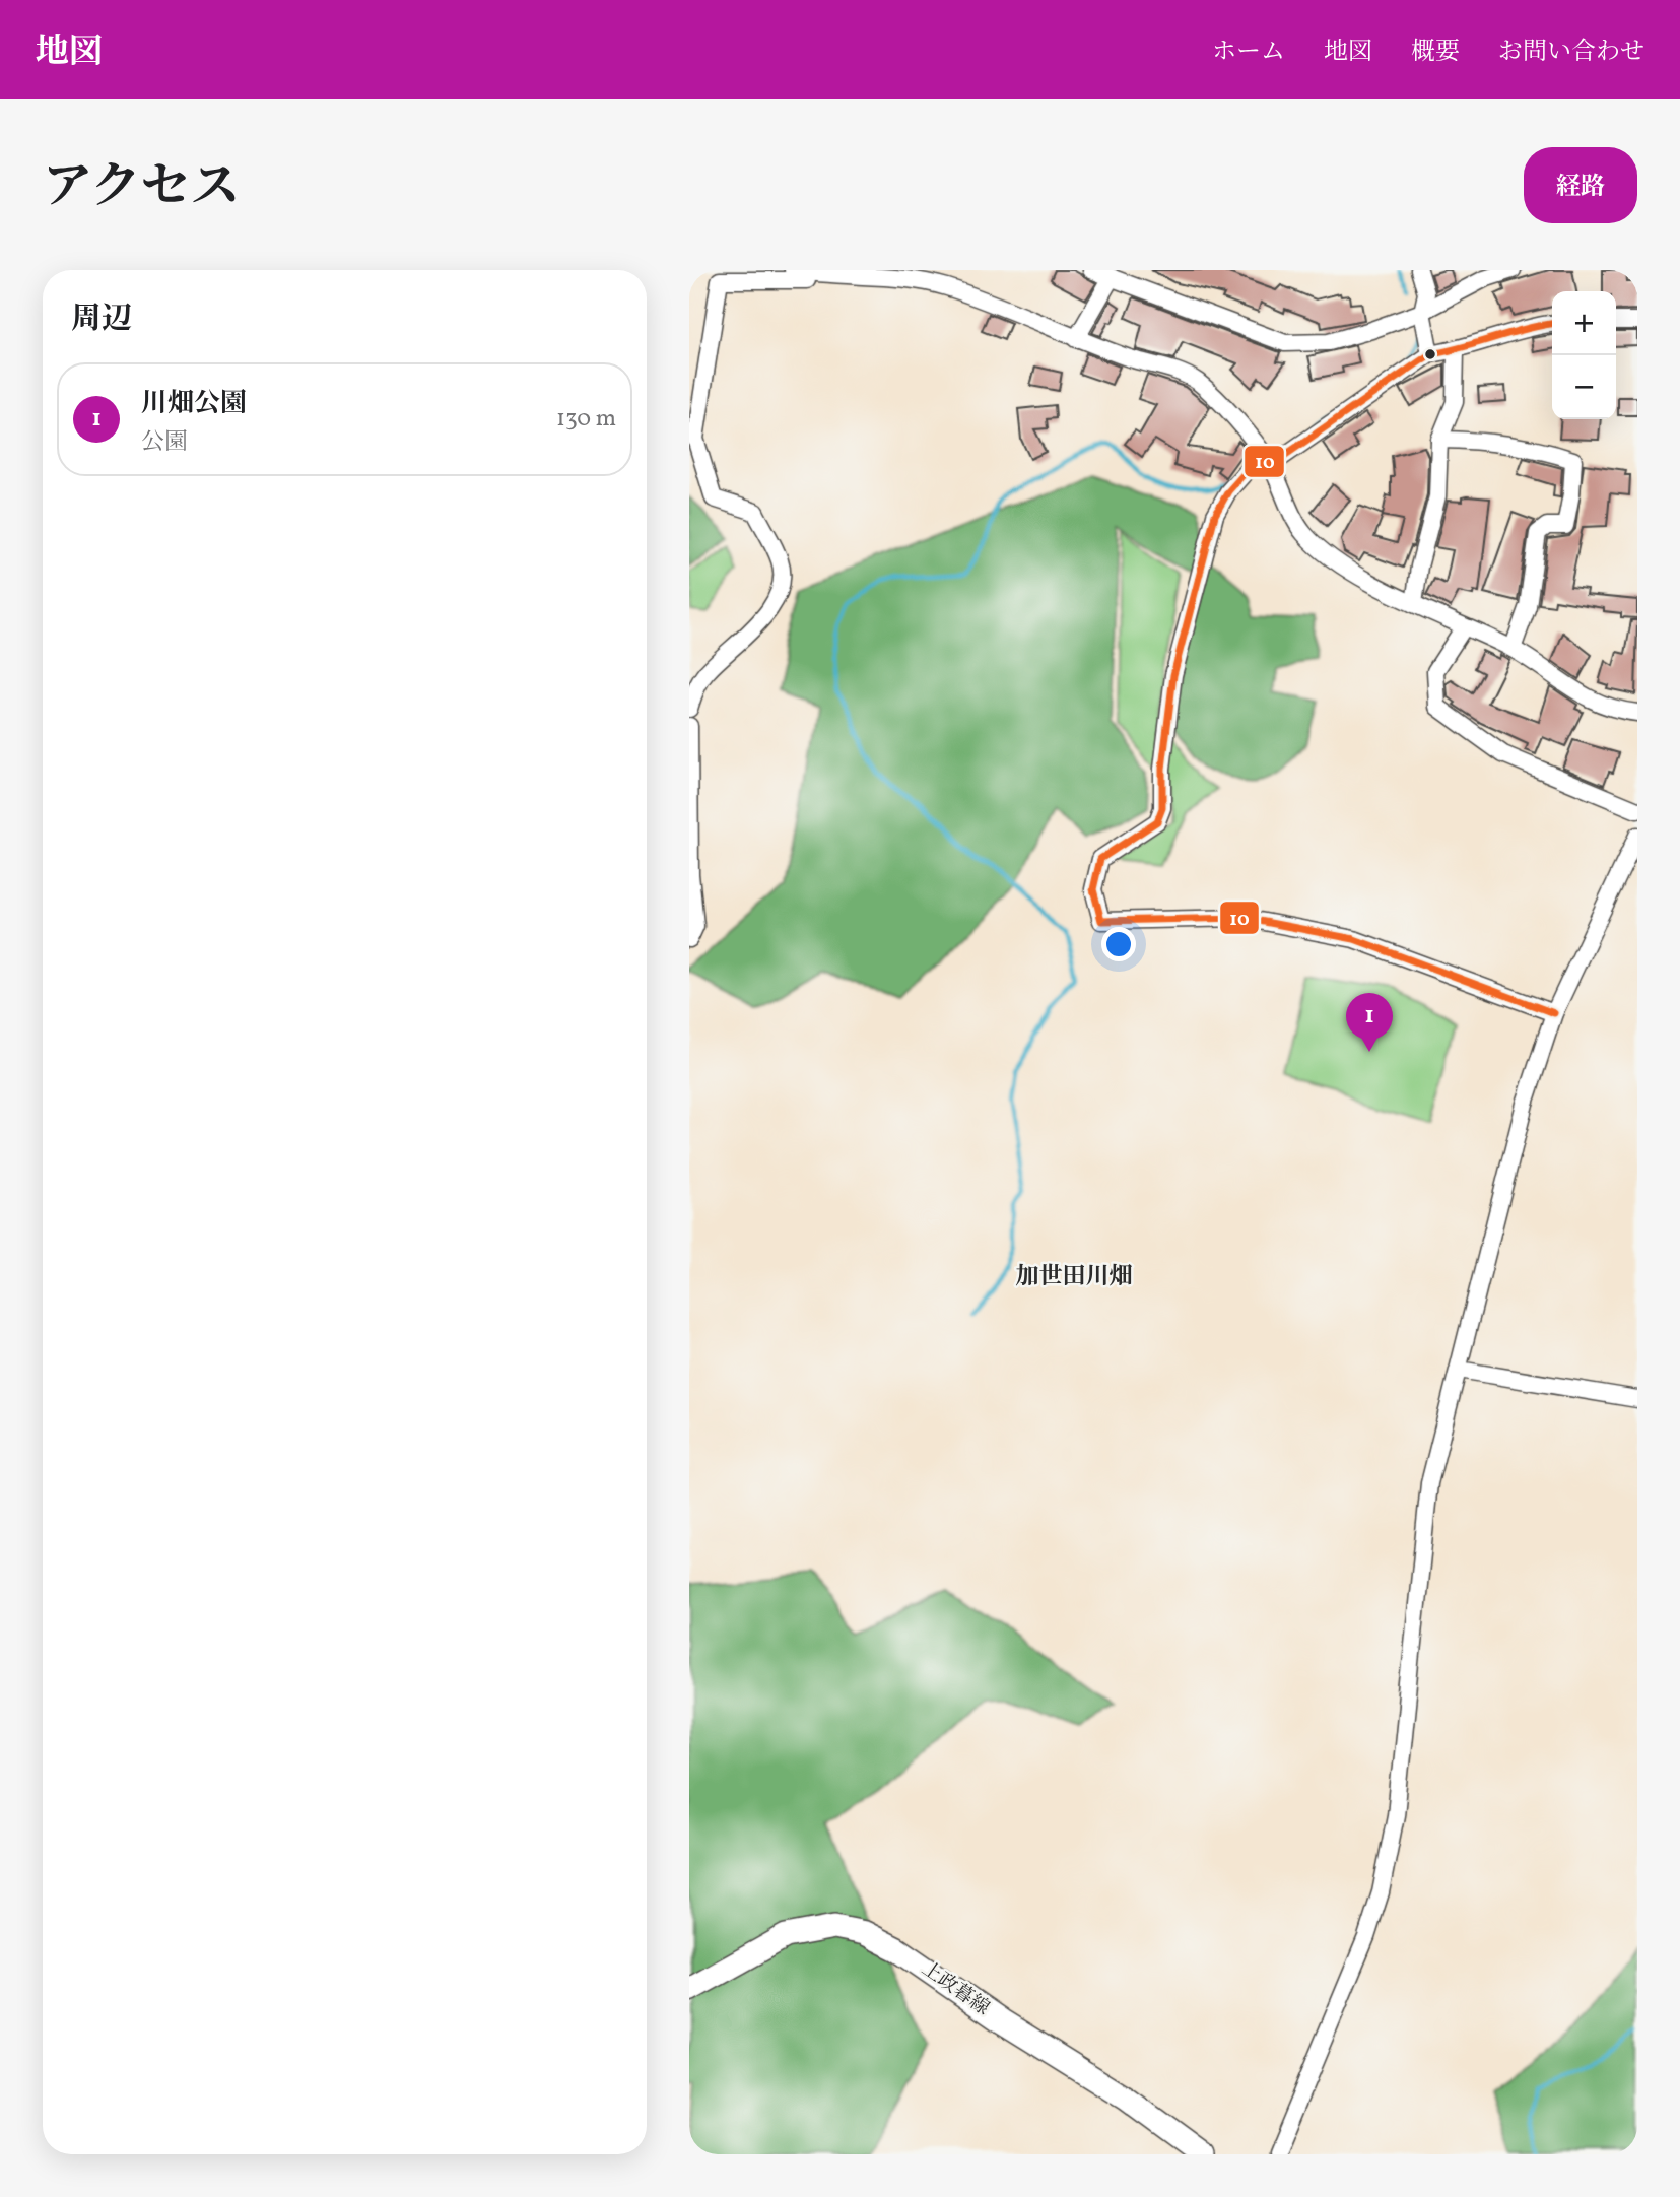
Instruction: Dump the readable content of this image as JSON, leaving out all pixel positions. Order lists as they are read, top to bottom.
{
  "streets": {
    "street": ["上政暮線"]
  },
  "districts": ["加世田川畑"],
  "lines": ["transit line 10"],
  "page": {
    "header": "地図",
    "nav": [
      "ホーム",
      "地図",
      "概要",
      "お問い合わせ"
    ],
    "title": "アクセス",
    "buttons": "経路",
    "heading": "周辺",
    "map_buttons": ["+", "−"],
    "list": [
      {
        "mark": "1",
        "name": "川畑公園",
        "note": "公園",
        "value": "130 m"
      }
    ],
    "pins": "1"
  }
}
